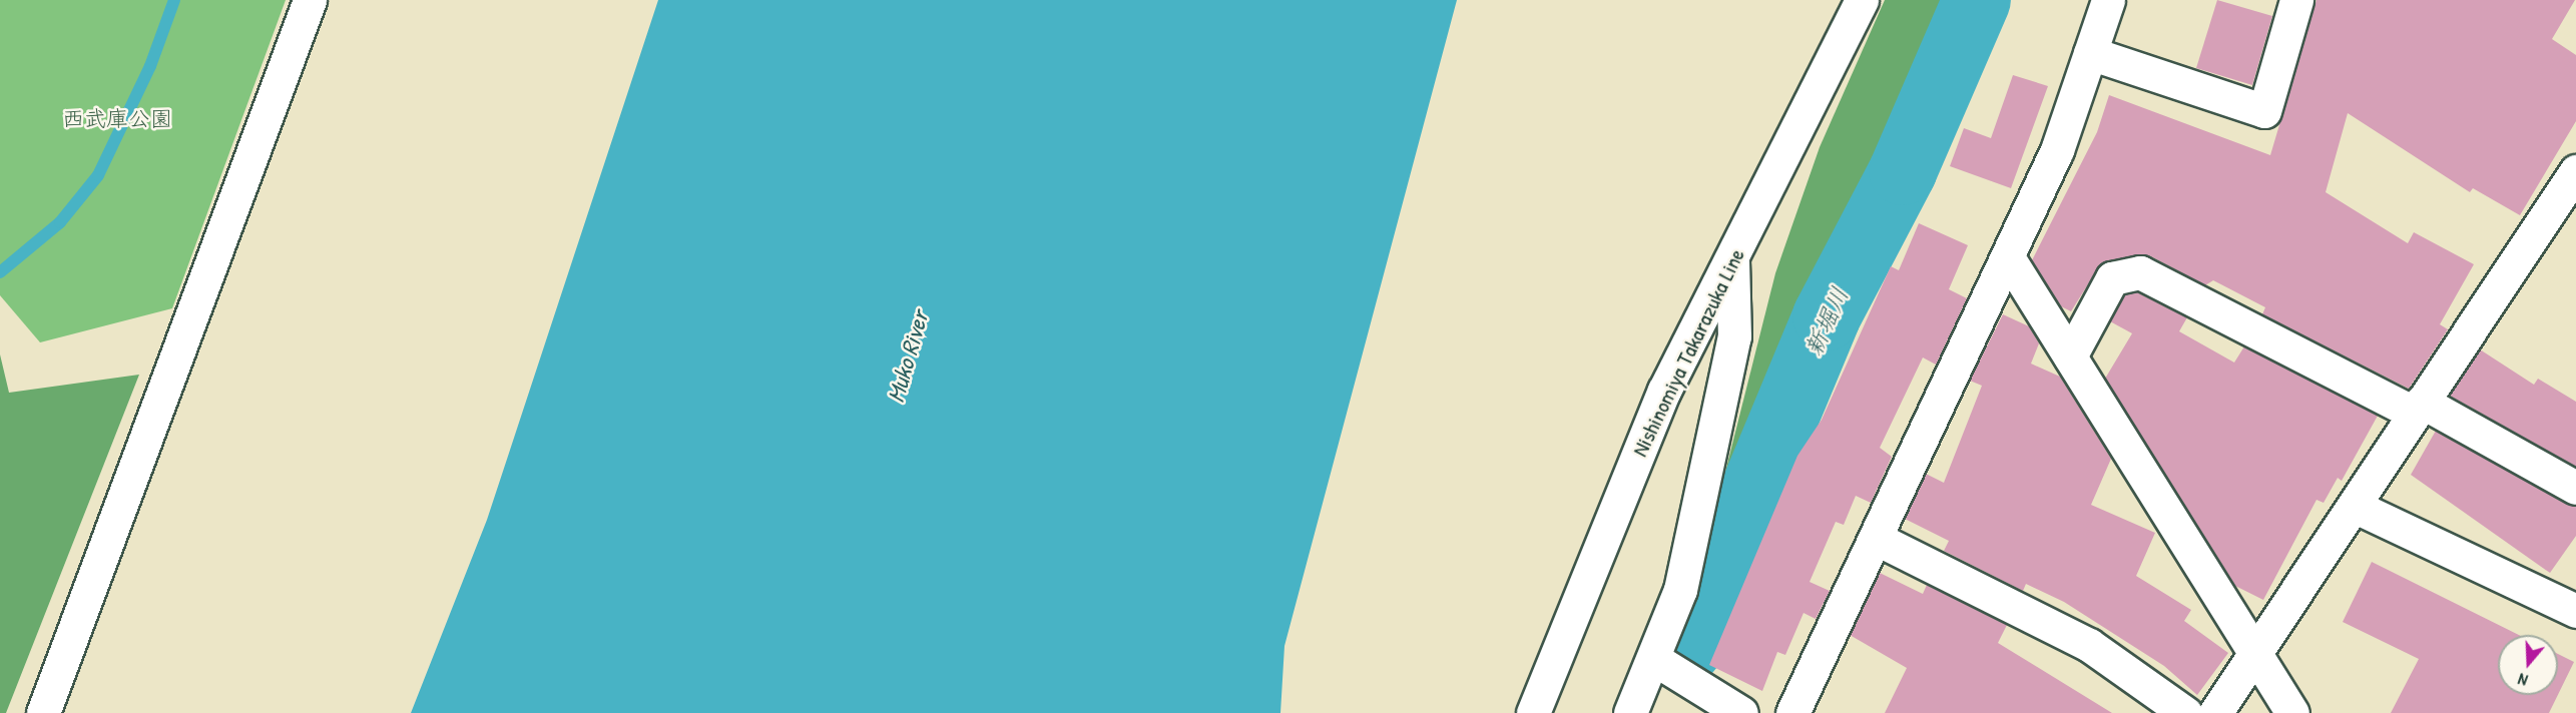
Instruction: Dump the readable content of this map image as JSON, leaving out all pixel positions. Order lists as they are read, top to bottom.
{
  "streets": {
    "street": ["Nishinomiya Takarazuka Line"]
  },
  "water": ["新堀川", "Muko River"],
  "parks": ["西武庫公園"],
  "north": "bottom"
}
